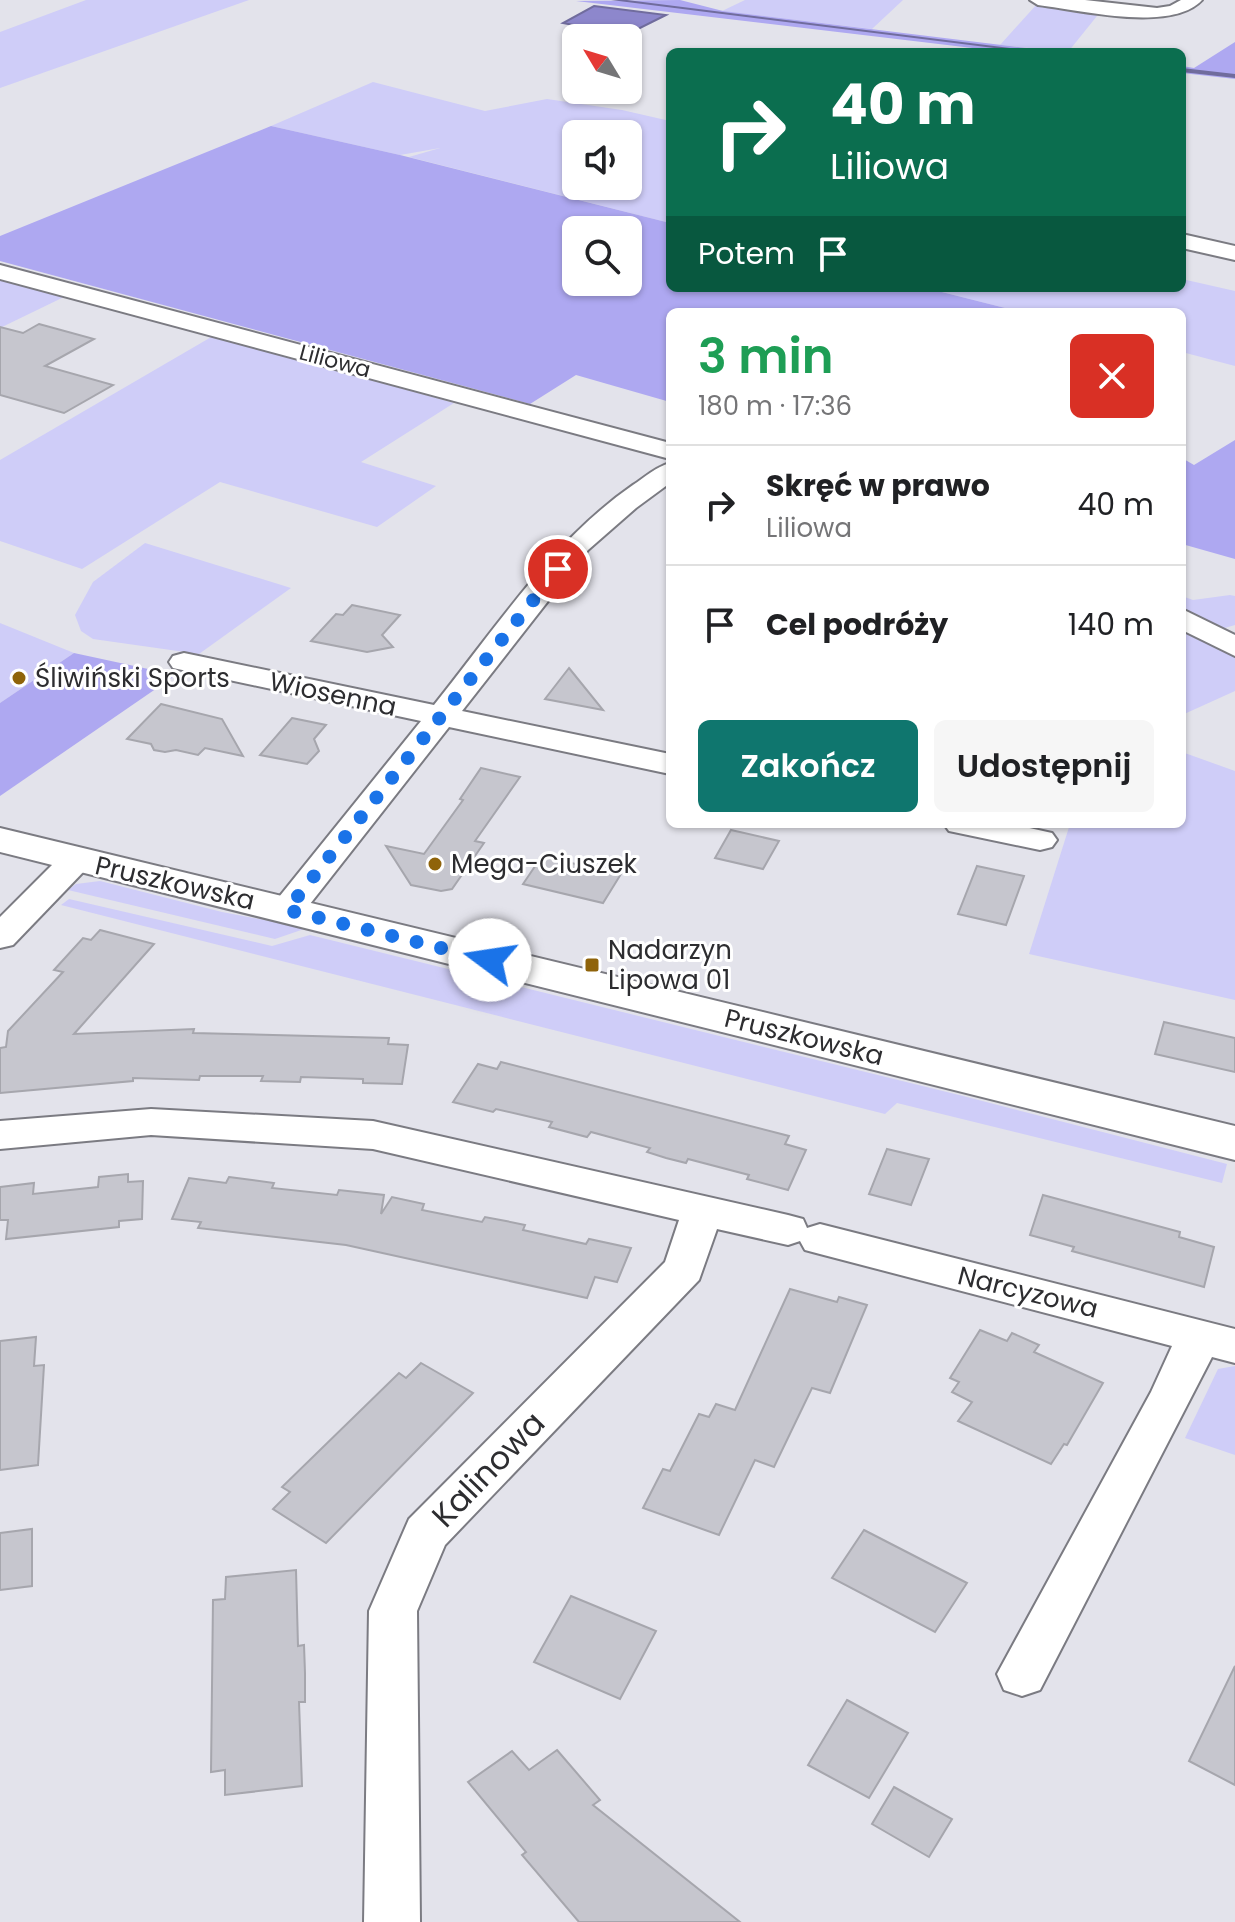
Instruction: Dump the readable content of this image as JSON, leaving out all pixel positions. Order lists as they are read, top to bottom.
{
  "streets": {
    "street": [
      "Liliowa",
      "Wiosenna",
      "Pruszkowska",
      "Narcyzowa",
      "Kalinowa"
    ]
  },
  "crossings": [
    ["Narcyzowa", "Kalinowa"]
  ],
  "places": {
    "other": ["Śliwiński Sports", "Mega-Ciuszek"],
    "transit": ["Nadarzyn Lipowa 01"]
  },
  "north": "top left",
  "page": {
    "turn": ["40 m", "Liliowa"],
    "then": "Potem",
    "heading": ["3 min", "180 m · 17:36"],
    "list": [
      {
        "name": "Skręć w prawo",
        "note": "Liliowa",
        "value": "40 m"
      },
      {
        "name": "Cel podróży",
        "value": "140 m"
      }
    ],
    "buttons": ["Zakończ", "Udostępnij"]
  }
}
